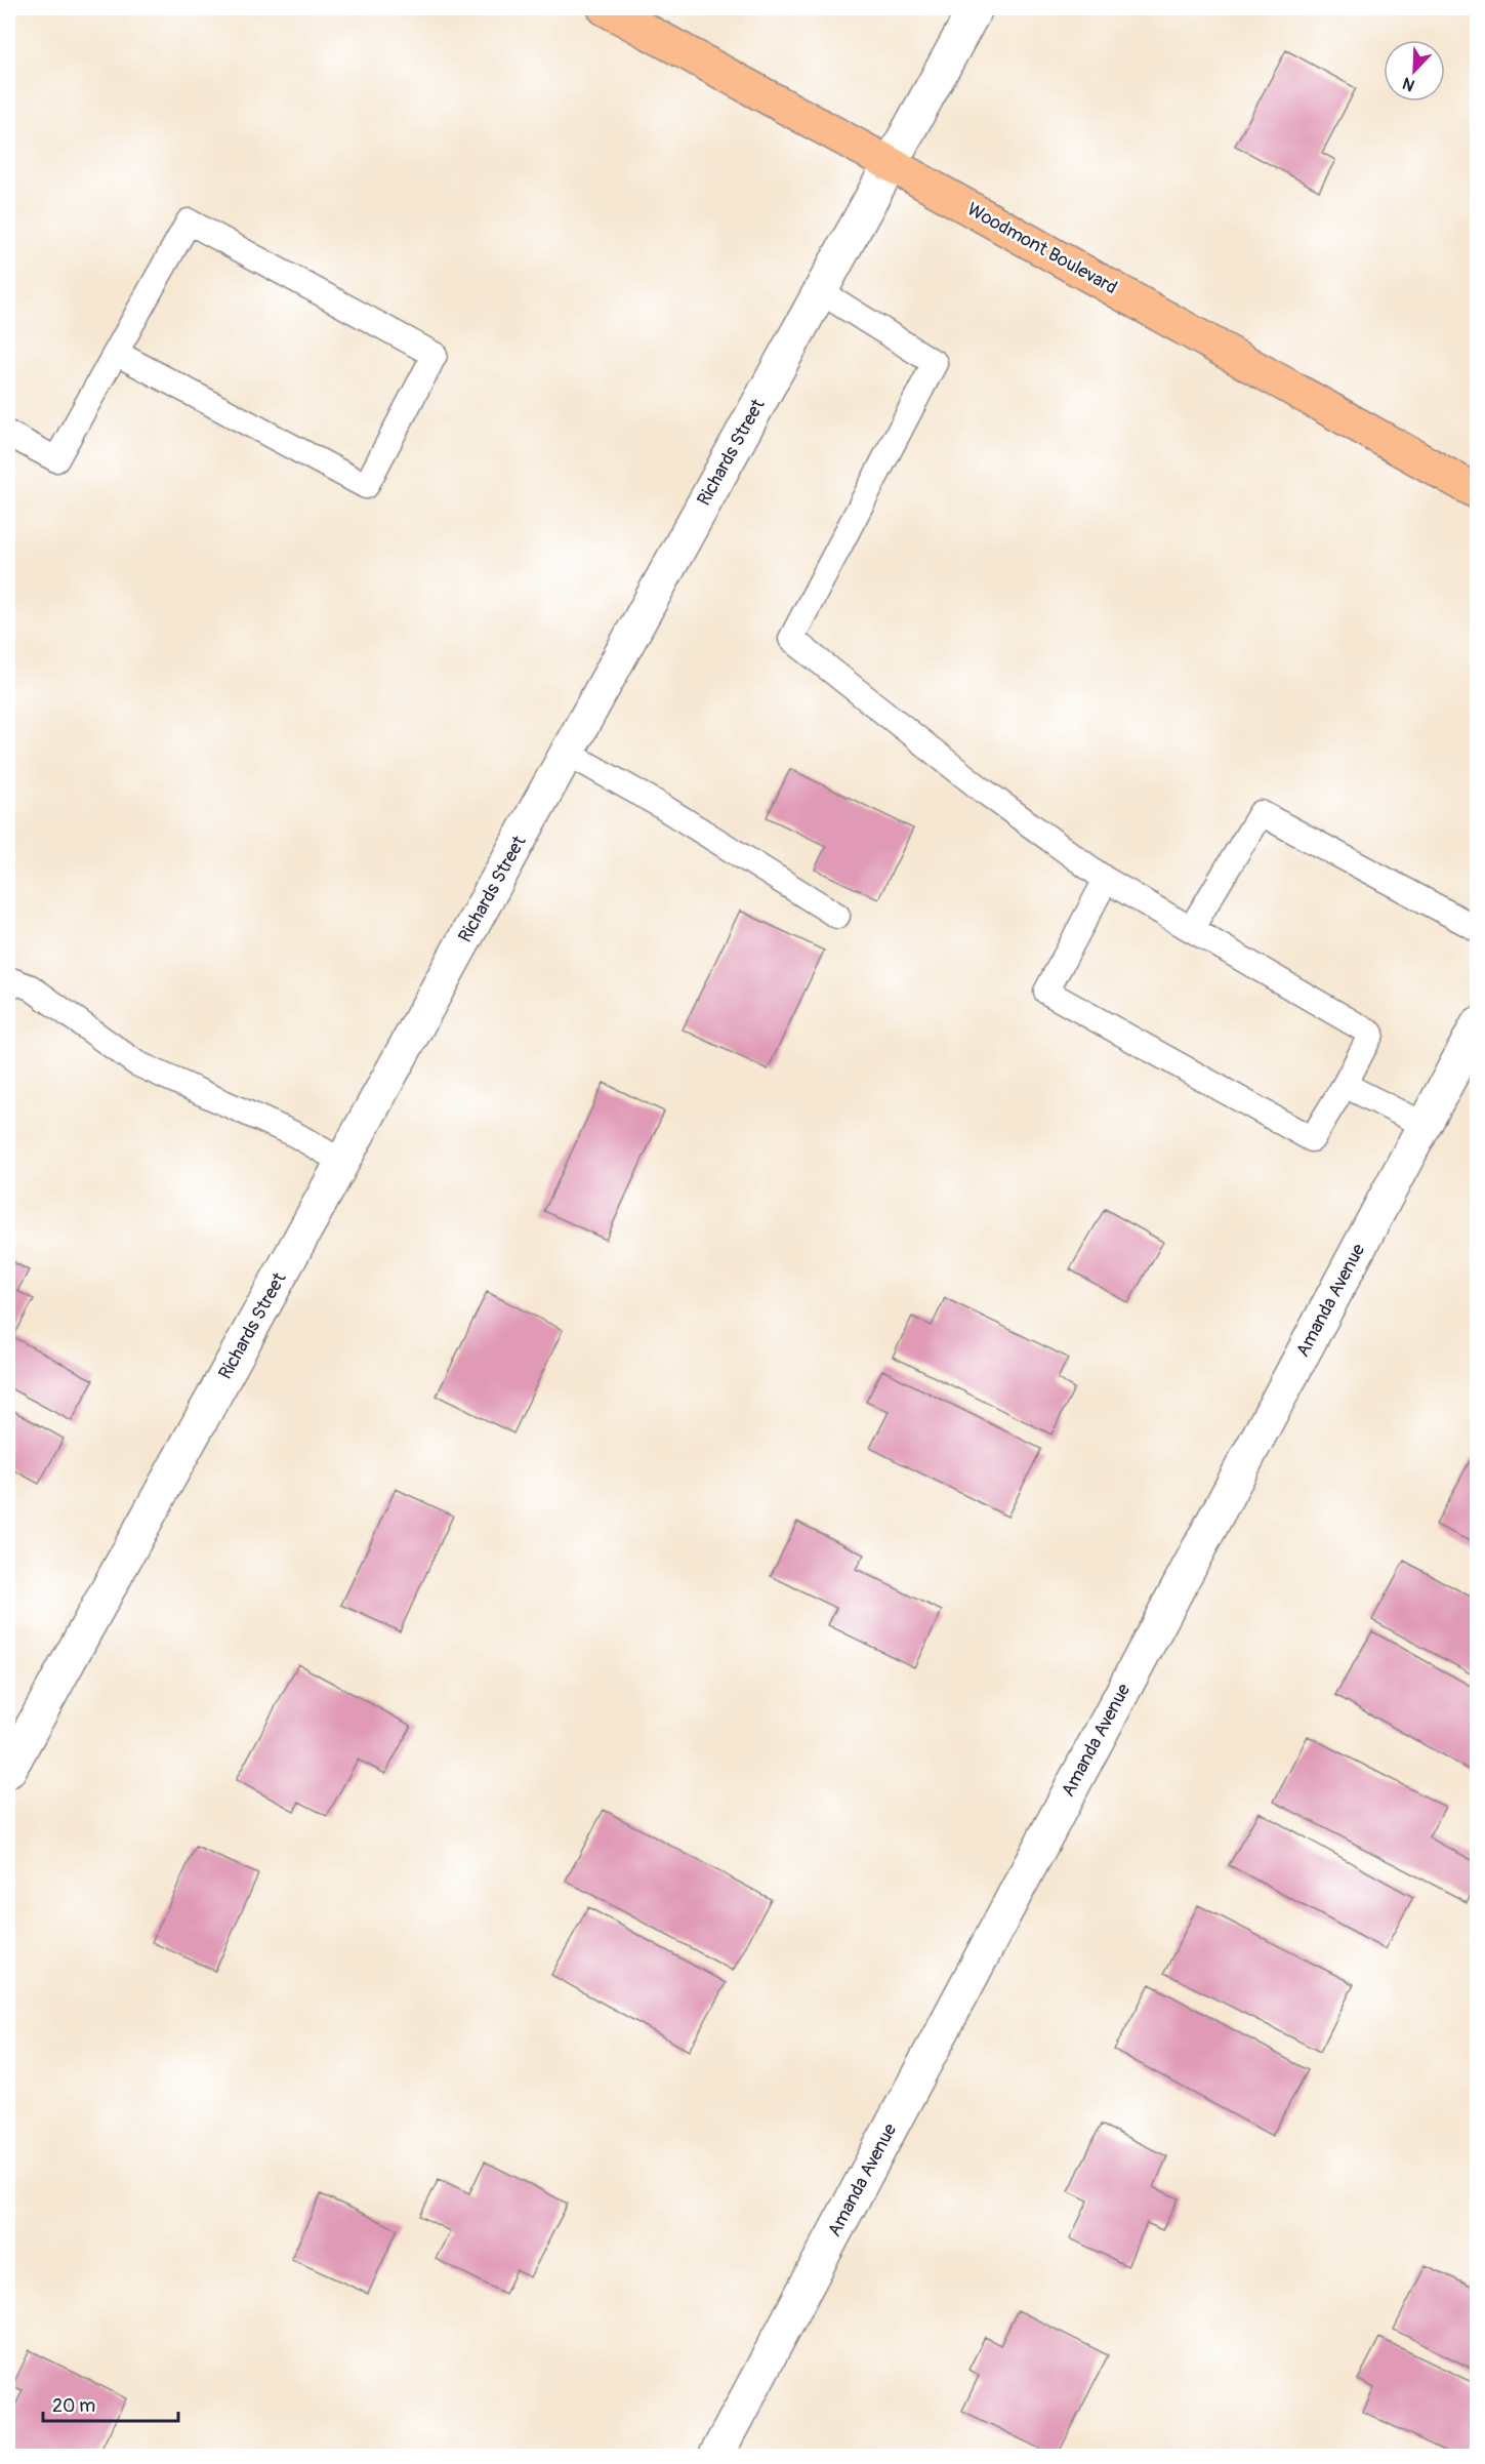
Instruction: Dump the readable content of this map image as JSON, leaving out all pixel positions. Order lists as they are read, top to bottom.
{
  "streets": {
    "main road": ["Woodmont Boulevard"],
    "street": ["Richards Street", "Amanda Avenue"]
  },
  "crossings": [
    ["Woodmont Boulevard", "Richards Street"]
  ],
  "scale_bar": "20 m",
  "north": "bottom left"
}
